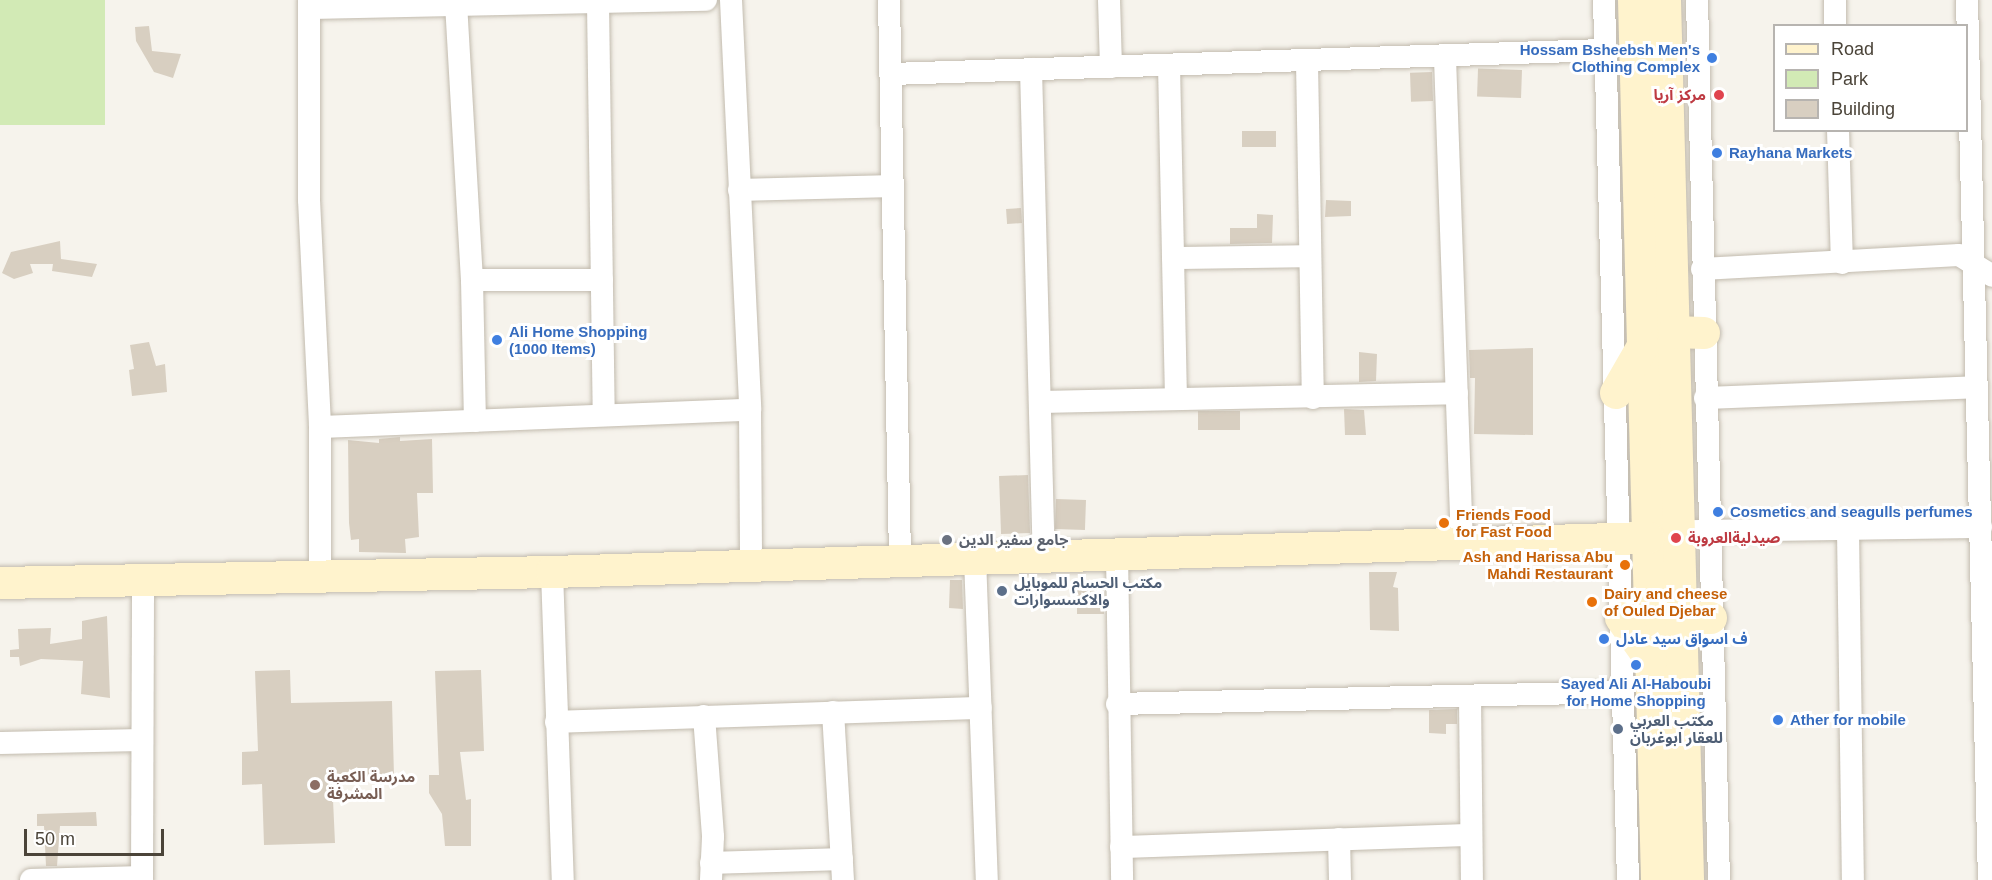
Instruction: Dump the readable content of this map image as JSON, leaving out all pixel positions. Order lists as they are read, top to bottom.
{
  "places": [
    "Hossam Bsheebsh Men's Clothing Complex",
    "مركز آريا",
    "Rayhana Markets",
    "Ali Home Shopping (1000 Items)",
    "Cosmetics and seagulls perfumes",
    "Friends Food for Fast Food",
    "صيدليةالعروبة",
    "جامع سفير الدين",
    "Ash and Harissa Abu Mahdi Restaurant",
    "مكتب الحسام للموبايل والاكسسوارات",
    "Dairy and cheese of Ouled Djebar",
    "ف اسواق سيد عادل",
    "Sayed Ali Al-Haboubi for Home Shopping",
    "Ather for mobile",
    "مكتب العربي للعقار ابوغربان",
    "مدرسة الكعبة المشرفة"
  ],
  "legend": ["Road", "Park", "Building"],
  "scale_bar": "50 m"
}
